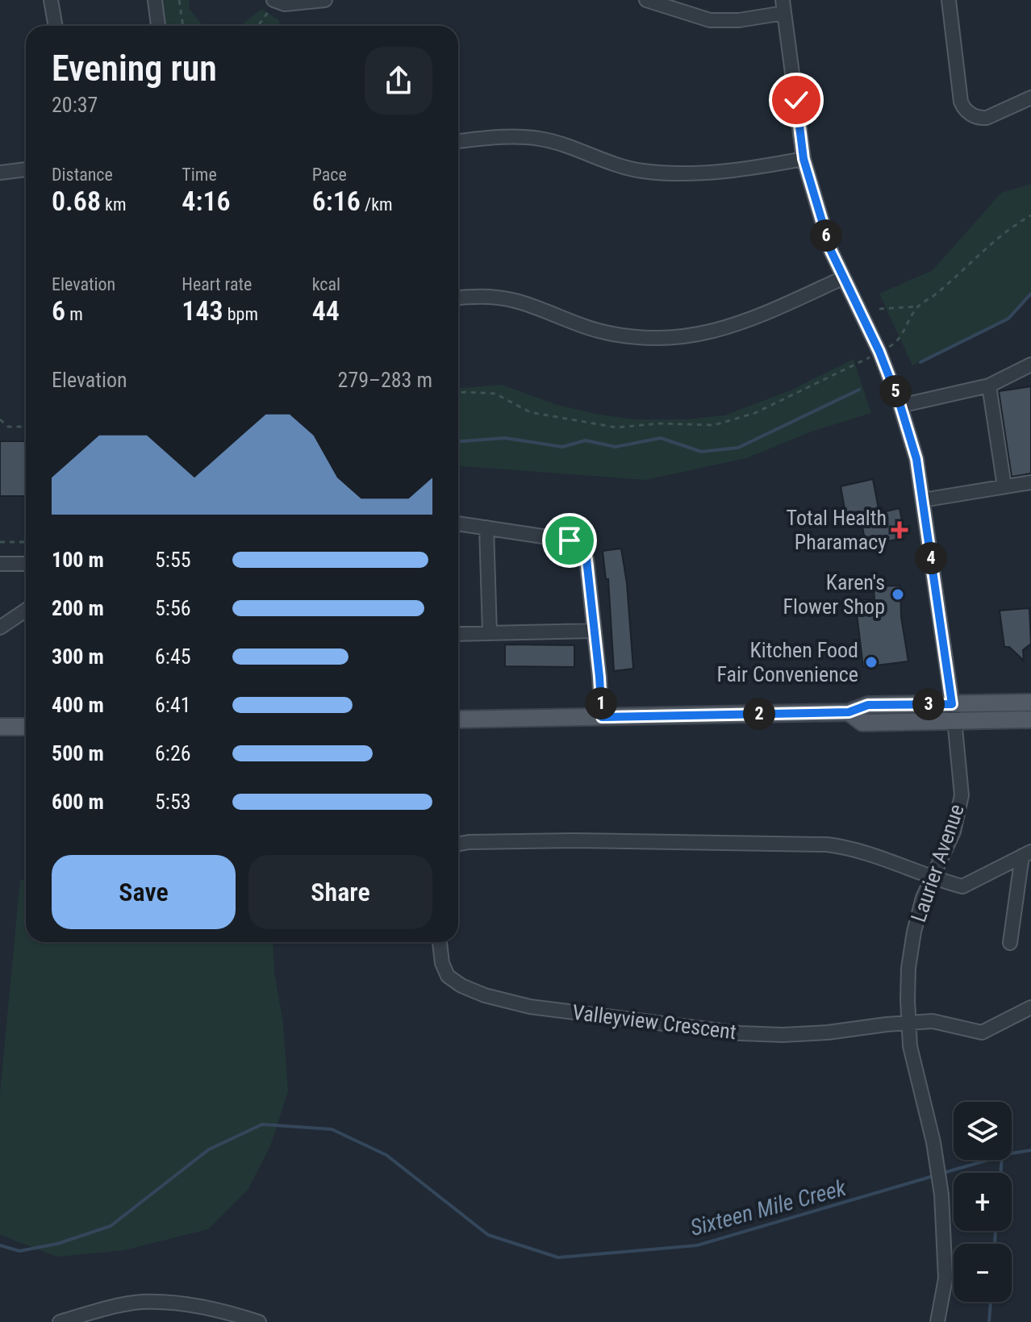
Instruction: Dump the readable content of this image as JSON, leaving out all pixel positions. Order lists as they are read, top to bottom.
{
  "streets": {
    "street": ["Laurier Avenue", "Valleyview Crescent"]
  },
  "crossings": [
    ["Laurier Avenue", "Valleyview Crescent"]
  ],
  "water": ["Sixteen Mile Creek"],
  "places": {
    "health": ["Total Health Pharamacy"],
    "other": ["Karen's Flower Shop", "Kitchen Food Fair Convenience"]
  },
  "page": {
    "heading": ["Evening run", "20:37"],
    "stats": [
      ["Distance", "0.68 km"],
      ["Time", "4:16"],
      ["Pace", "6:16 /km"],
      ["Elevation", "6 m"],
      ["Heart rate", "143 bpm"],
      ["kcal", "44"]
    ],
    "pins": [
      "6",
      "5",
      "4",
      "1",
      "3",
      "2"
    ],
    "chart": ["Elevation", "279–283 m"],
    "list": [
      {
        "name": "100 m",
        "note": "5:55"
      },
      {
        "name": "200 m",
        "note": "5:56"
      },
      {
        "name": "300 m",
        "note": "6:45"
      },
      {
        "name": "400 m",
        "note": "6:41"
      },
      {
        "name": "500 m",
        "note": "6:26"
      },
      {
        "name": "600 m",
        "note": "5:53"
      }
    ],
    "buttons": ["Save", "Share"],
    "map_buttons": ["+", "−"]
  }
}
